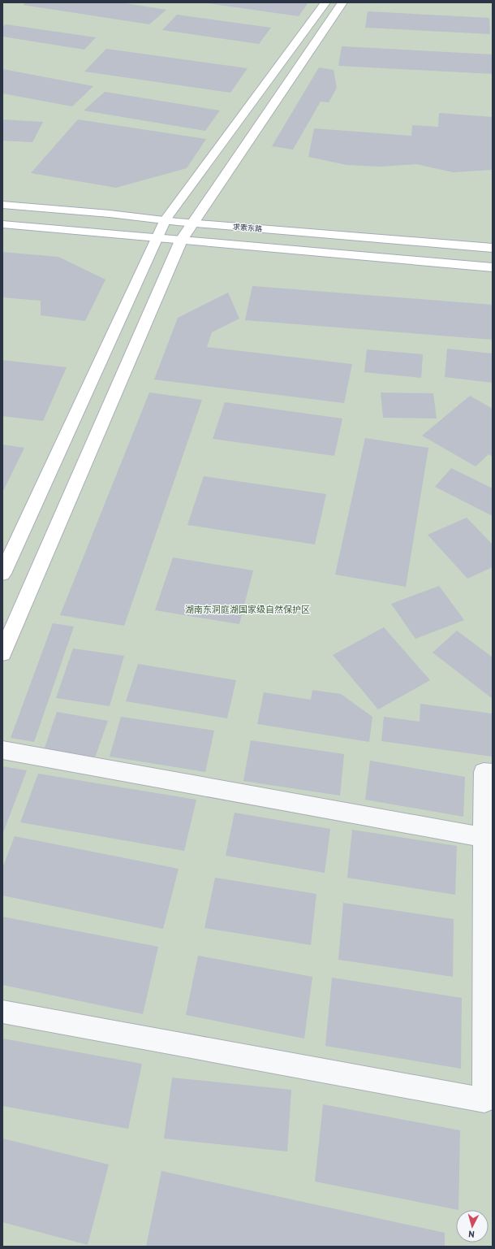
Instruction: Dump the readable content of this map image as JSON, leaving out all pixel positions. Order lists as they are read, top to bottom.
{
  "streets": {
    "main road": ["求索东路"]
  },
  "parks": ["湖南东洞庭湖国家级自然保护区"],
  "north": "bottom"
}
